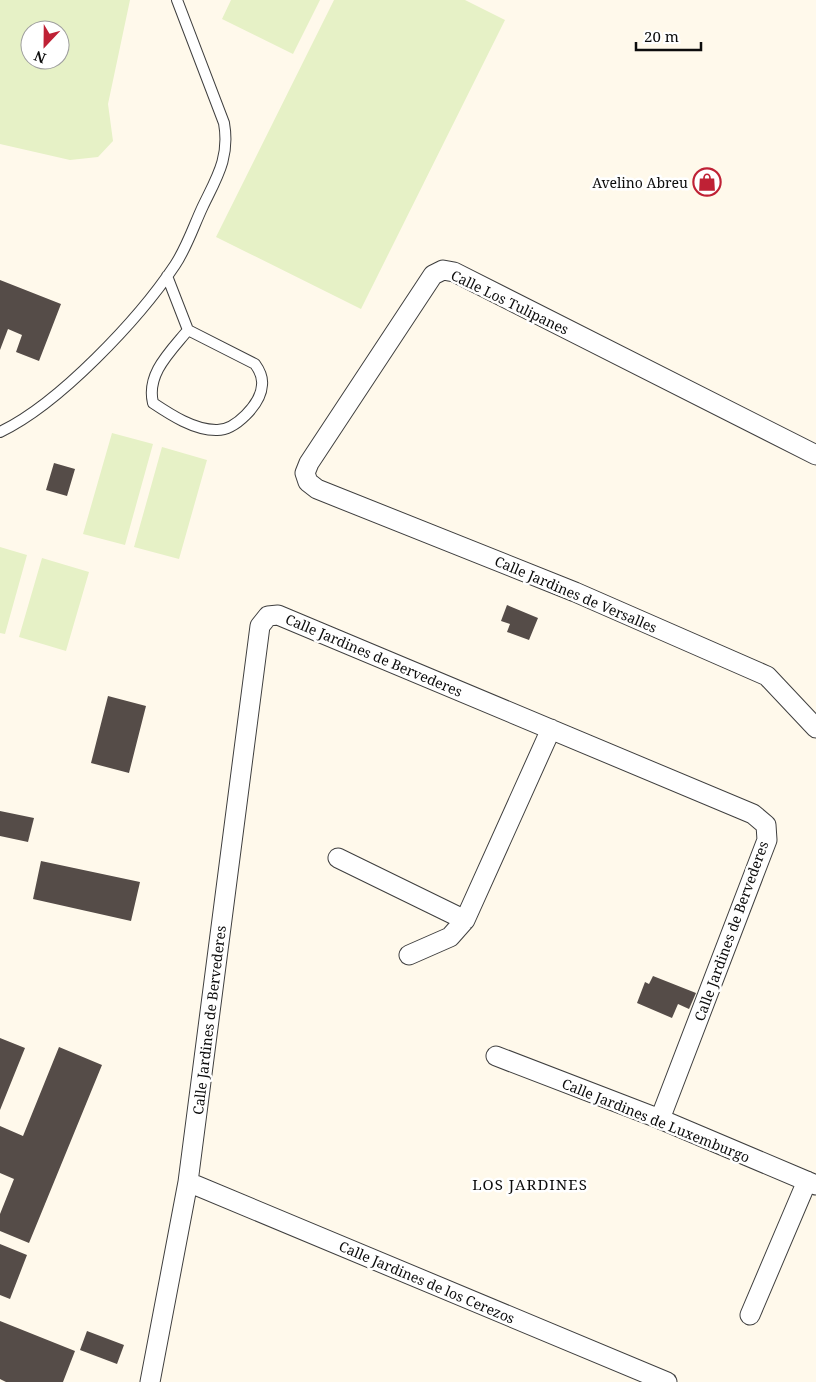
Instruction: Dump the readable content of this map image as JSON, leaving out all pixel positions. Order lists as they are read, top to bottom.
{
  "streets": {
    "street": [
      "Calle Los Tulipanes",
      "Calle Jardines de Versalles",
      "Calle Jardines de Bervederes",
      "Calle Jardines de Luxemburgo",
      "Calle Jardines de los Cerezos"
    ]
  },
  "crossings": [
    ["Calle Los Tulipanes", "Calle Jardines de Versalles"],
    ["Calle Jardines de Bervederes", "Calle Jardines de Luxemburgo"],
    ["Calle Jardines de Bervederes", "Calle Jardines de los Cerezos"]
  ],
  "districts": ["LOS JARDINES"],
  "places": {
    "shop": ["Avelino Abreu"]
  },
  "scale_bar": "20 m",
  "north": "bottom"
}
